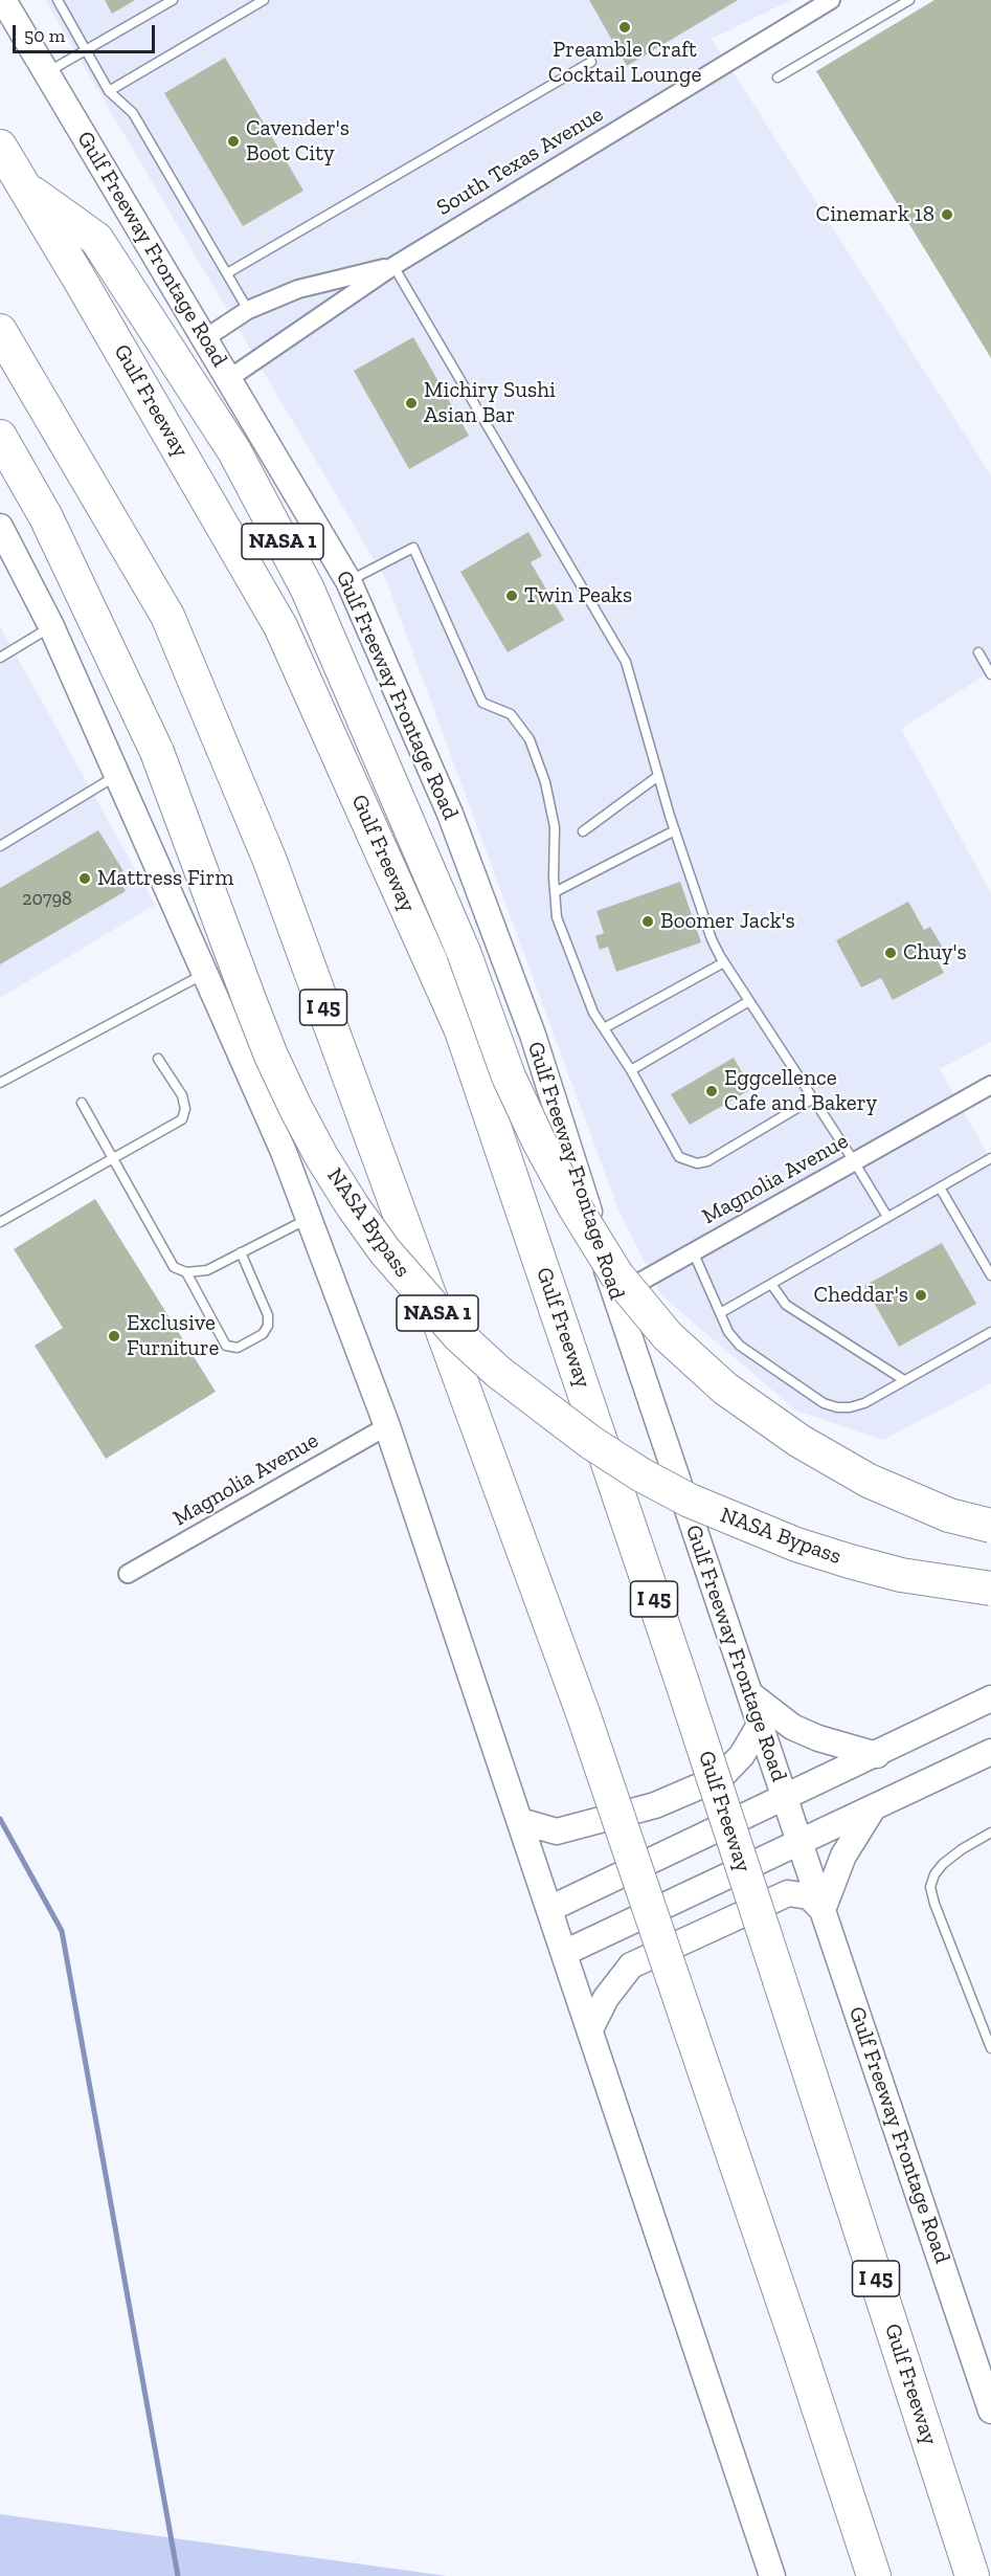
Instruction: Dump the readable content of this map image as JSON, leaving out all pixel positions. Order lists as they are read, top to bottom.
{
  "streets": {
    "highway": [
      "Gulf Freeway",
      "NASA 1",
      "I 45",
      "NASA Bypass"
    ],
    "main road": ["Gulf Freeway Frontage Road"],
    "street": ["South Texas Avenue", "Magnolia Avenue"]
  },
  "crossings": [
    ["South Texas Avenue", "Gulf Freeway Frontage Road"],
    ["Gulf Freeway Frontage Road", "Magnolia Avenue"],
    ["Gulf Freeway", "NASA 1"]
  ],
  "places": [
    "Preamble Craft Cocktail Lounge",
    "Cavender's Boot City",
    "Cinemark 18",
    "Michiry Sushi Asian Bar",
    "Twin Peaks",
    "Mattress Firm",
    "Boomer Jack's",
    "Chuy's",
    "Eggcellence Cafe and Bakery",
    "Cheddar's",
    "Exclusive Furniture"
  ],
  "house_numbers": ["20798"],
  "scale_bar": "50 m"
}
